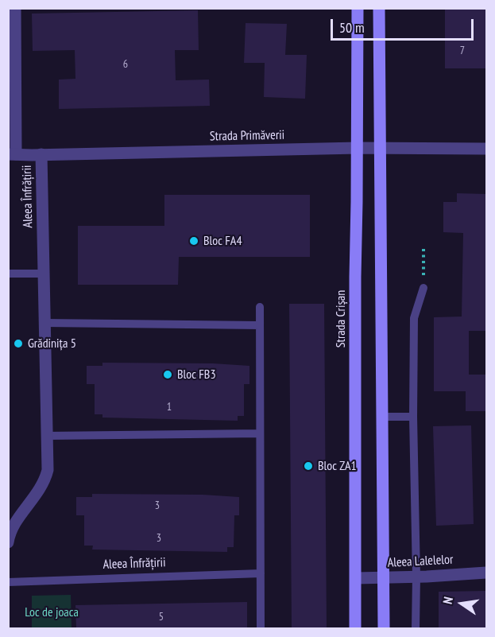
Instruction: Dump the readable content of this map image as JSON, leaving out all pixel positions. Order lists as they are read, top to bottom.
{
  "streets": {
    "main road": ["Strada Crișan"],
    "street": ["Strada Primăverii", "Aleea Înfrățirii", "Aleea Lalelelor"]
  },
  "crossings": [
    ["Strada Primăverii", "Aleea Înfrățirii"],
    ["Strada Primăverii", "Strada Crișan"],
    ["Strada Crișan", "Aleea Lalelelor"]
  ],
  "parks": ["Loc de joaca"],
  "places": [
    "Bloc FA4",
    "Grădinița 5",
    "Bloc FB3",
    "Bloc ZA1"
  ],
  "house_numbers": [
    "7",
    "6",
    "1",
    "3",
    "3",
    "5"
  ],
  "scale_bar": "50 m",
  "north": "left"
}
